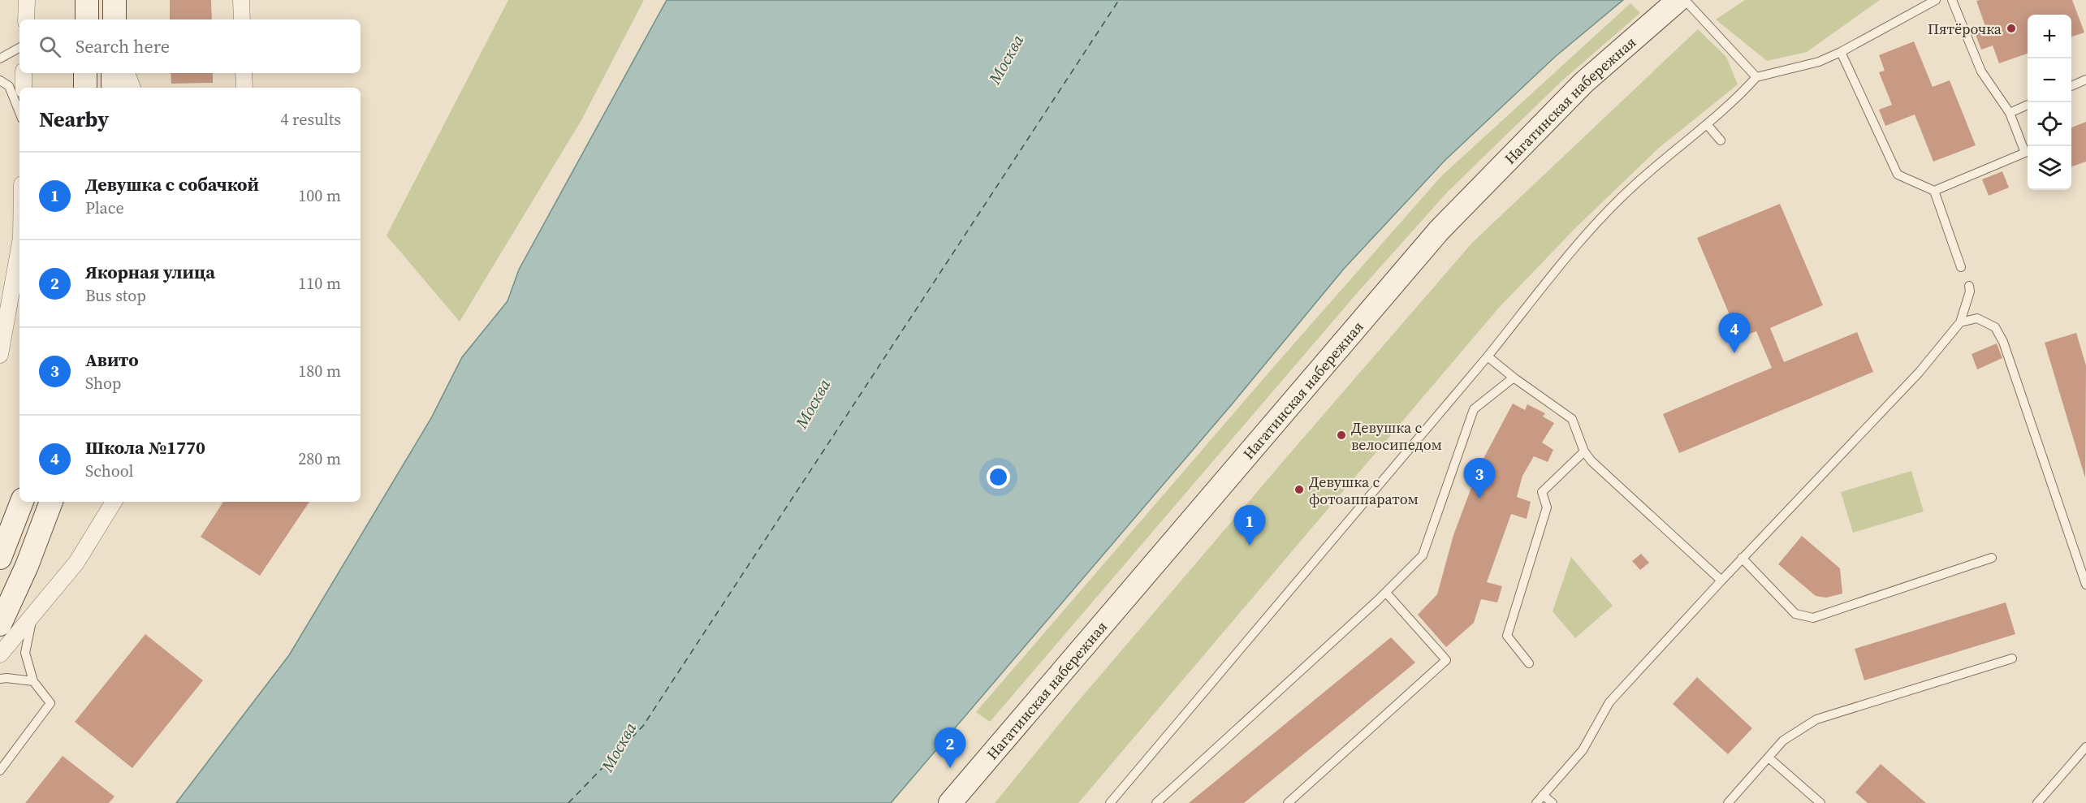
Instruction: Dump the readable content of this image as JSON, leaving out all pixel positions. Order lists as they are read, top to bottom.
{
  "streets": {
    "street": ["Нагатинская набережная"]
  },
  "water": ["Москва"],
  "places": ["Пятёрочка", "Девушка с велосипедом", "Девушка с фотоаппаратом"],
  "page": {
    "map_buttons": ["+", "−"],
    "search": "Search here",
    "heading": ["Nearby", "4 results"],
    "list": [
      {
        "mark": "1",
        "name": "Девушка с собачкой",
        "note": "Place",
        "value": "100 m"
      },
      {
        "mark": "2",
        "name": "Якорная улица",
        "note": "Bus stop",
        "value": "110 m"
      },
      {
        "mark": "3",
        "name": "Авито",
        "note": "Shop",
        "value": "180 m"
      },
      {
        "mark": "4",
        "name": "Школа №1770",
        "note": "School",
        "value": "280 m"
      }
    ],
    "pins": [
      "4",
      "3",
      "1",
      "2"
    ]
  }
}
